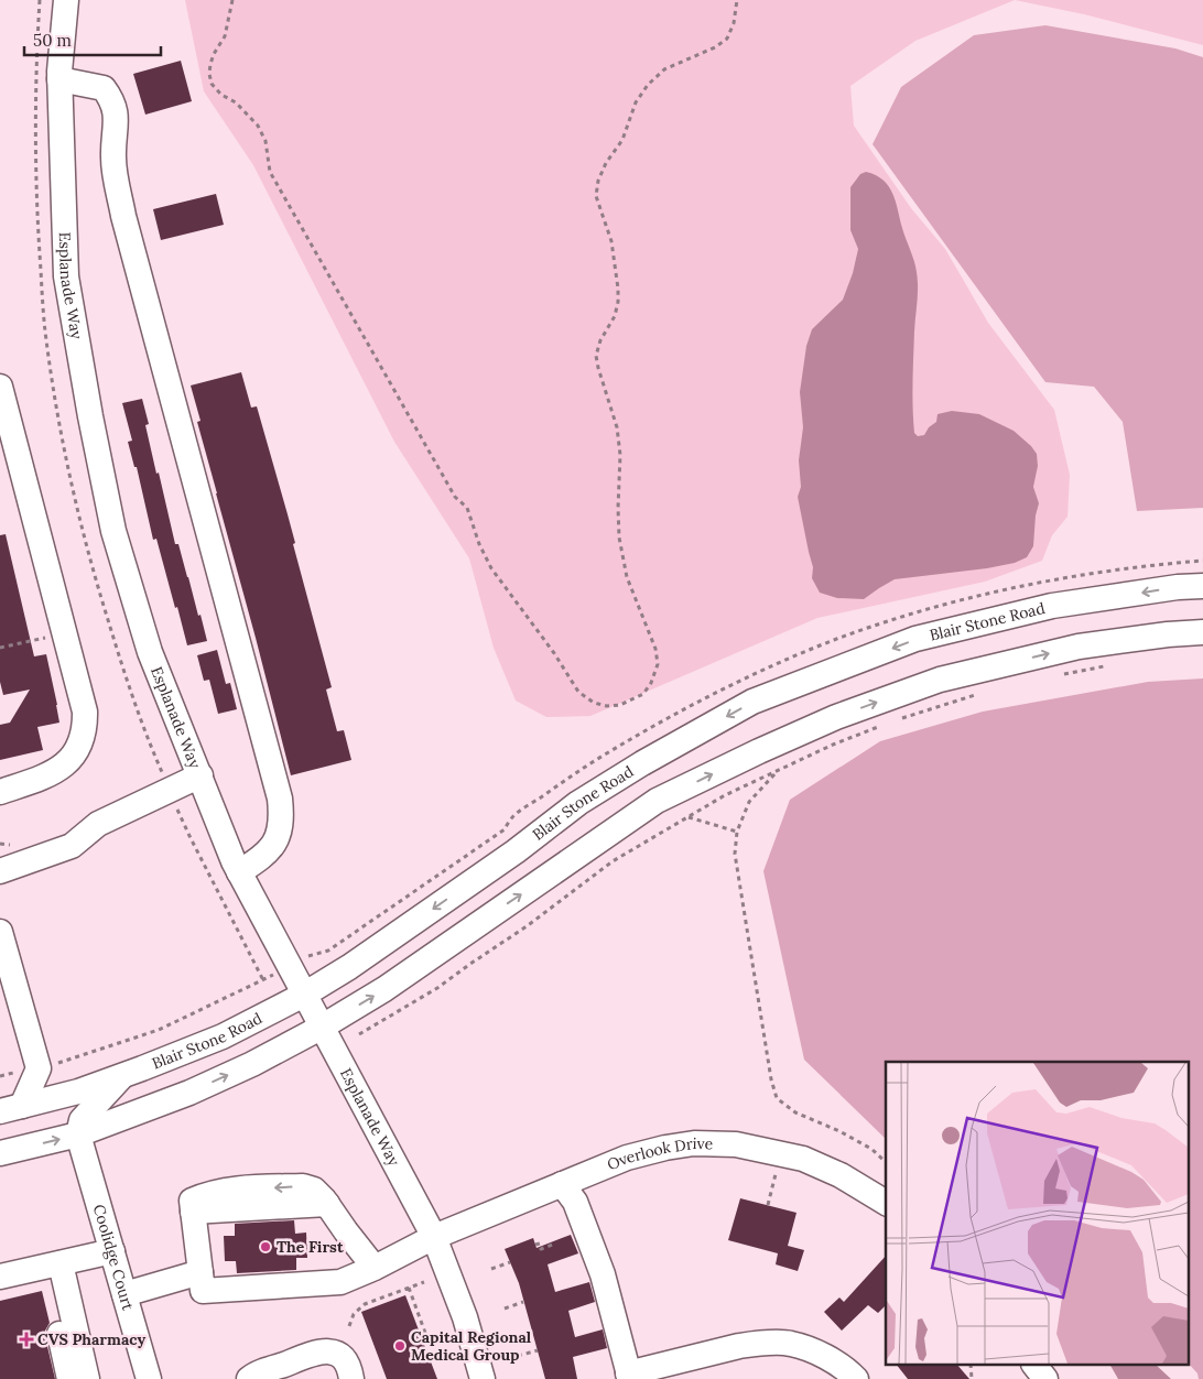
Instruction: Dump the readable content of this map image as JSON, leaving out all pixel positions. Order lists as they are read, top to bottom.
{
  "streets": {
    "street": [
      "Esplanade Way",
      "Blair Stone Road",
      "Overlook Drive",
      "Coolidge Court"
    ]
  },
  "crossings": [
    ["Esplanade Way", "Blair Stone Road"],
    ["Esplanade Way", "Overlook Drive"]
  ],
  "places": {
    "other": ["The First", "Capital Regional Medical Group"],
    "health": ["CVS Pharmacy"]
  },
  "scale_bar": "50 m"
}
